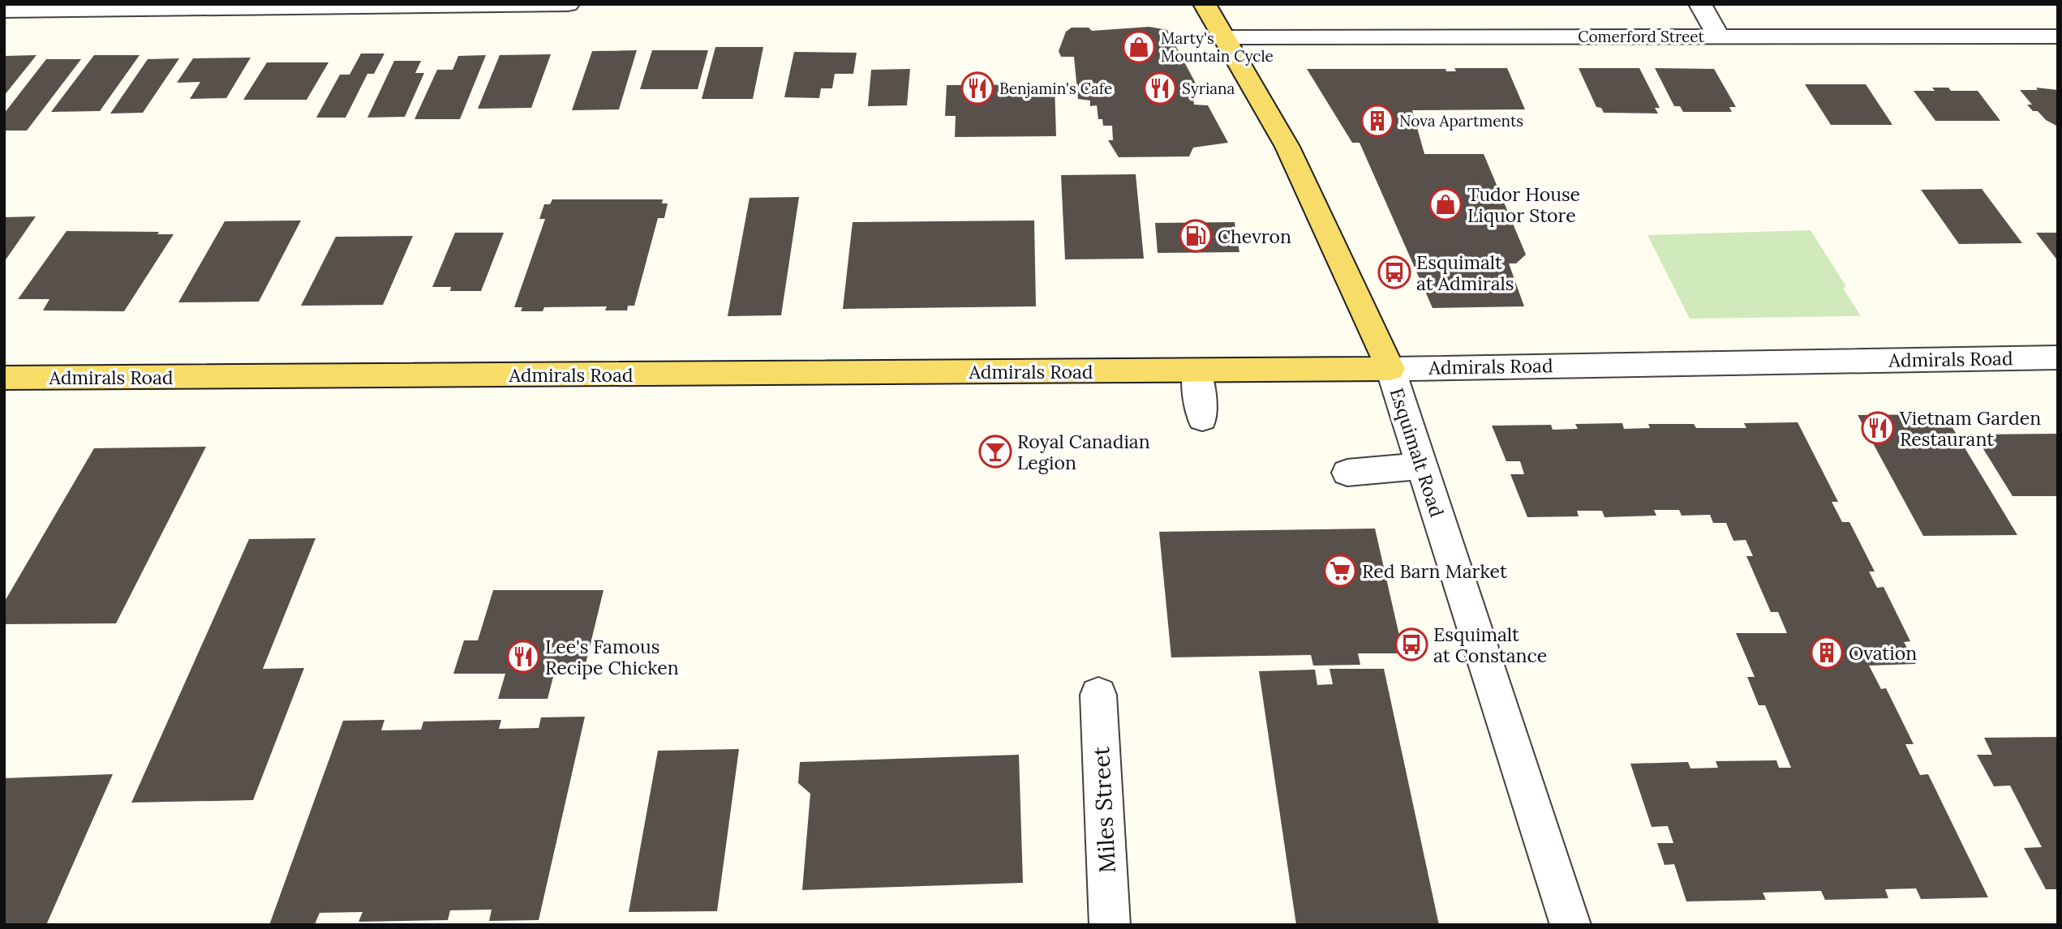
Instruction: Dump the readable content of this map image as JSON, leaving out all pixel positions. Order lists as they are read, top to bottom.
{
  "streets": {
    "main road": ["Admirals Road", "Esquimalt Road"],
    "street": ["Comerford Street", "Miles Street"]
  },
  "crossings": [
    ["Comerford Street", "Esquimalt Road"],
    ["Admirals Road", "Esquimalt Road"]
  ],
  "places": {
    "shop": ["Marty's Mountain Cycle", "Tudor House Liquor Store"],
    "restaurant": [
      "Benjamin's Cafe",
      "Syriana",
      "Vietnam Garden Restaurant",
      "Lee's Famous Recipe Chicken"
    ],
    "building": ["Nova Apartments", "Ovation"],
    "fuel station": ["Chevron"],
    "bus stop": ["Esquimalt at Admirals", "Esquimalt at Constance"],
    "bar": ["Royal Canadian Legion"],
    "supermarket": ["Red Barn Market"]
  }
}
